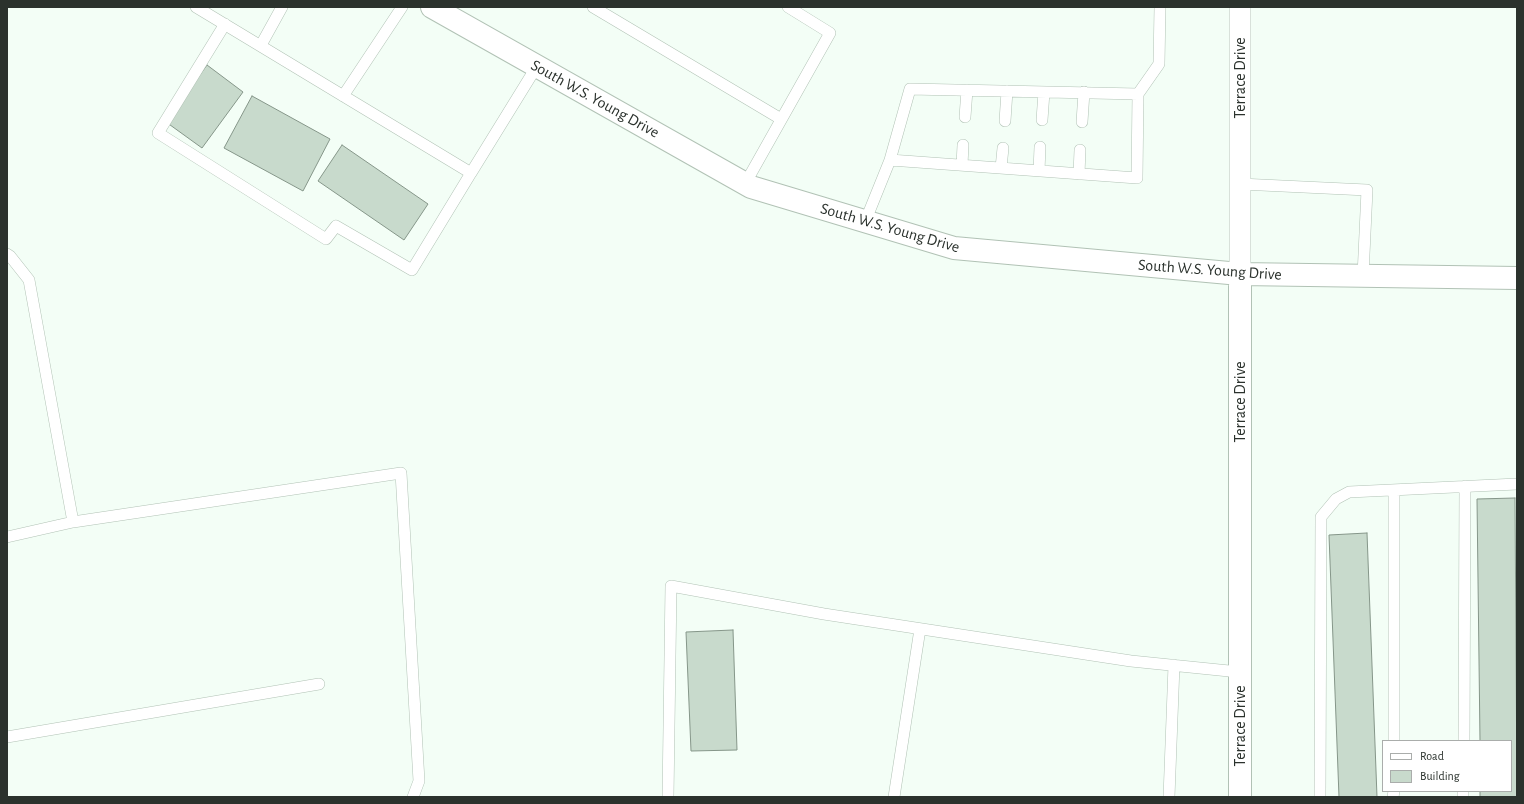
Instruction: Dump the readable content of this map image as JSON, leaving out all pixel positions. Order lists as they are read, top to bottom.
{
  "streets": {
    "main road": ["Terrace Drive", "South W.S. Young Drive"]
  },
  "crossings": [
    ["Terrace Drive", "South W.S. Young Drive"]
  ],
  "legend": ["Road", "Building"]
}
